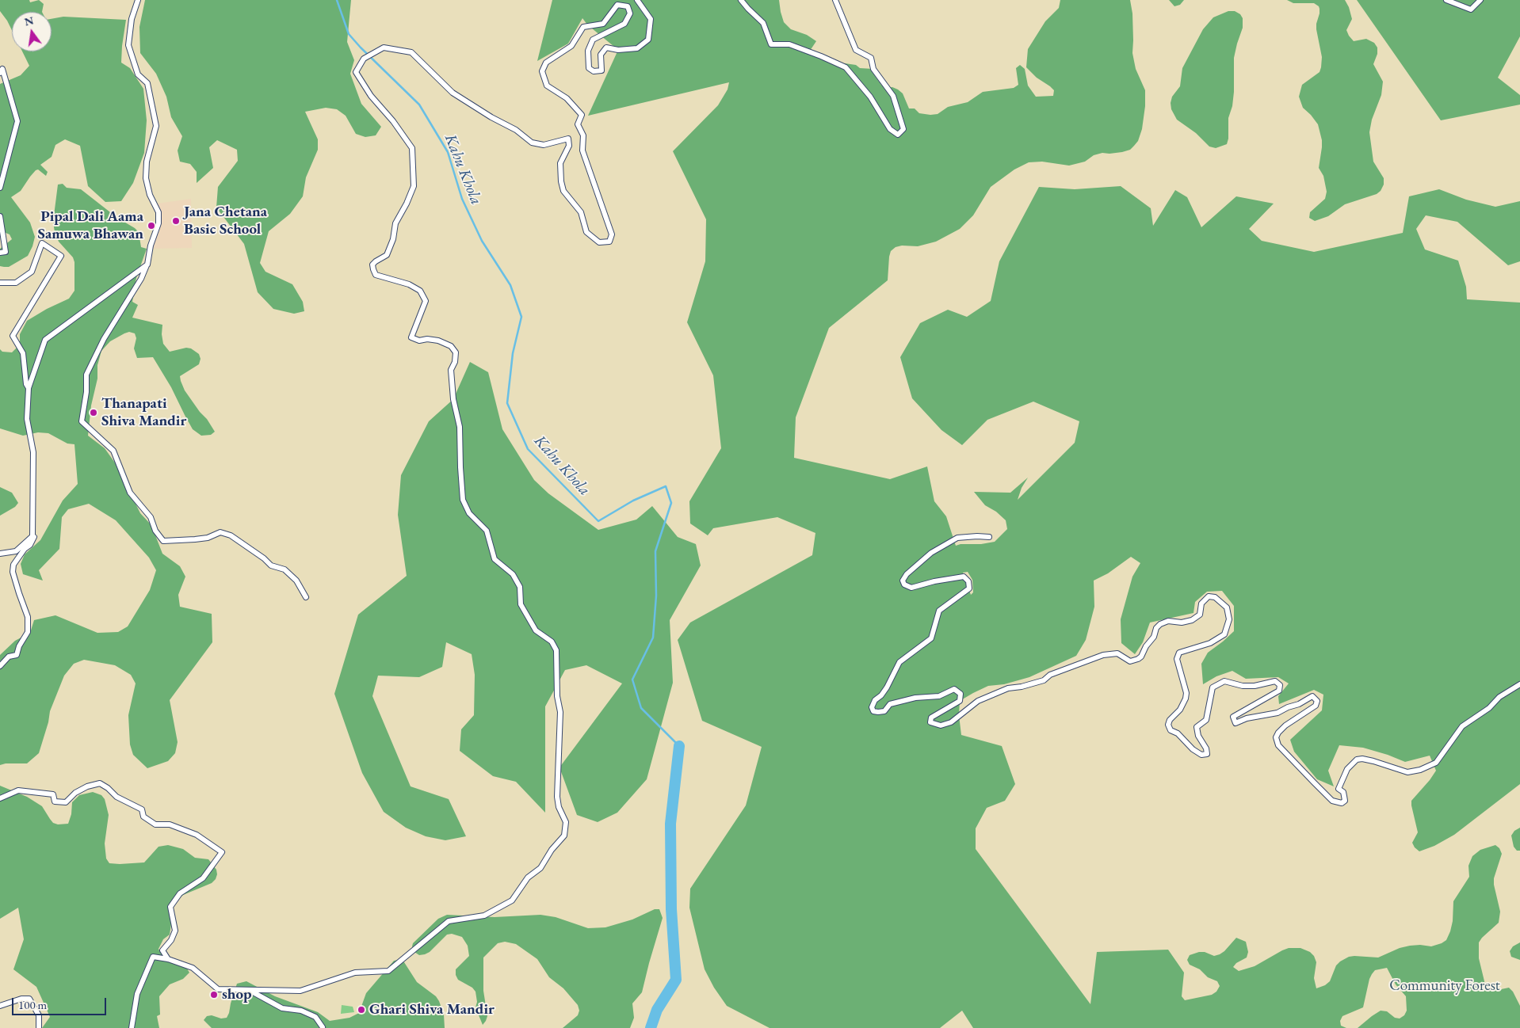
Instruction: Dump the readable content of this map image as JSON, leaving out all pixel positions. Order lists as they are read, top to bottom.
{
  "water": ["Kahu Khola"],
  "parks": ["Community Forest"],
  "places": [
    "Jana Chetana Basic School",
    "Pipal Dali Aama Samuwa Bhawan",
    "Thanapati Shiva Mandir",
    "shop",
    "Ghari Shiva Mandir"
  ],
  "scale_bar": "100 m",
  "north": "top"
}
